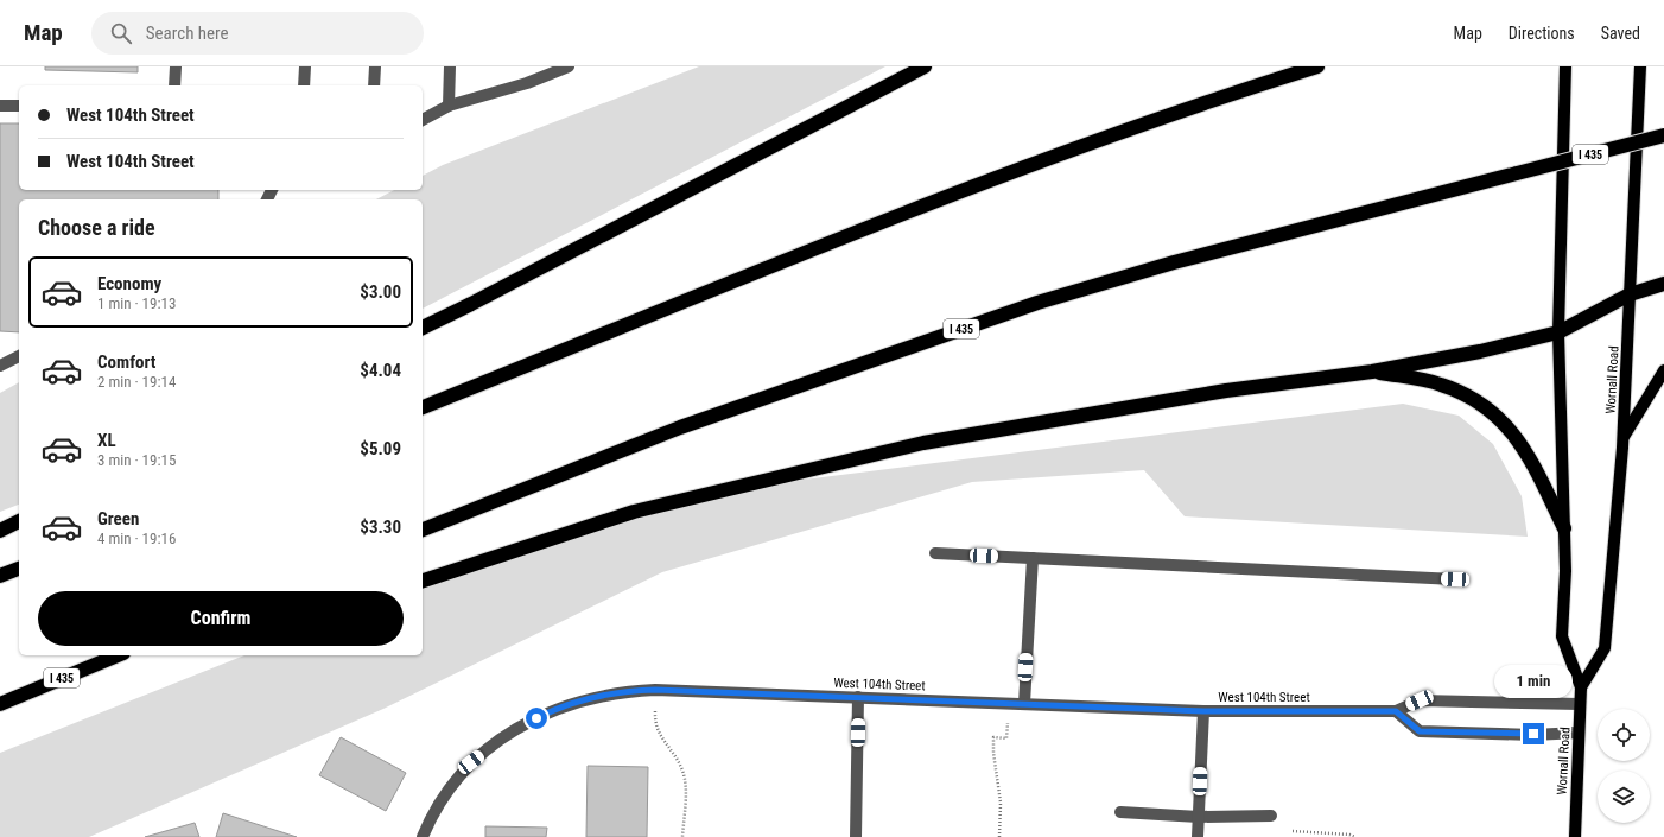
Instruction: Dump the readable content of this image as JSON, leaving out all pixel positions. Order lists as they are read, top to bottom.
{
  "streets": {
    "highway": ["I 435"],
    "main road": ["Wornall Road"],
    "street": ["West 104th Street"]
  },
  "crossings": [
    ["Wornall Road", "West 104th Street"]
  ],
  "page": {
    "header": "Map",
    "search": "Search here",
    "nav": ["Map", "Directions", "Saved"],
    "banner": ["West 104th Street", "West 104th Street"],
    "heading": "Choose a ride",
    "list": [
      {
        "name": "Economy",
        "note": "1 min · 19:13",
        "value": "$3.00"
      },
      {
        "name": "Comfort",
        "note": "2 min · 19:14",
        "value": "$4.04"
      },
      {
        "name": "XL",
        "note": "3 min · 19:15",
        "value": "$5.09"
      },
      {
        "name": "Green",
        "note": "4 min · 19:16",
        "value": "$3.30"
      }
    ],
    "buttons": "Confirm",
    "bubble": "1 min"
  }
}
